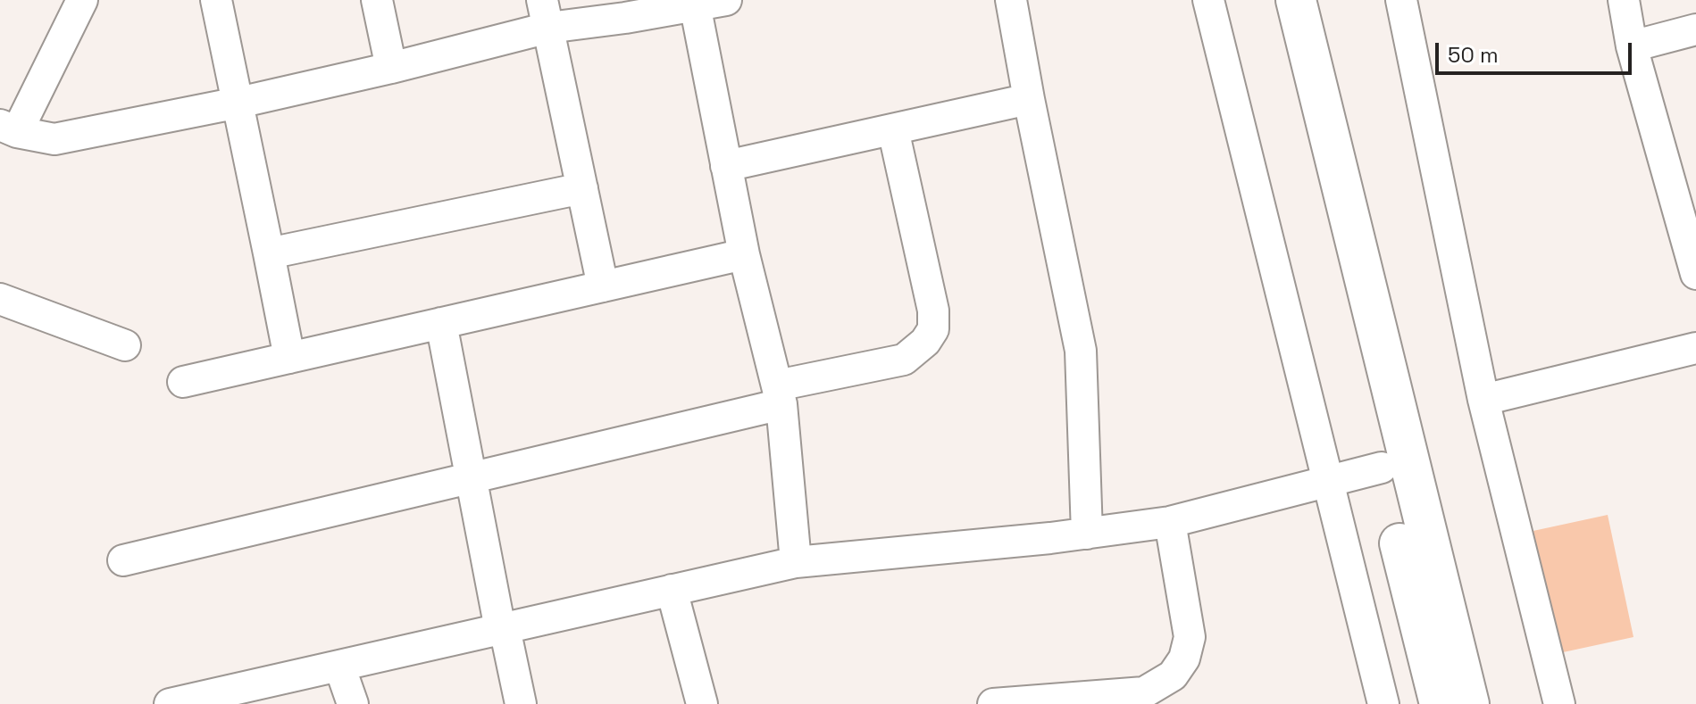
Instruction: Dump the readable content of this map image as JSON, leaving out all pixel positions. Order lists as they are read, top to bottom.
{
  "scale_bar": "50 m"
}
